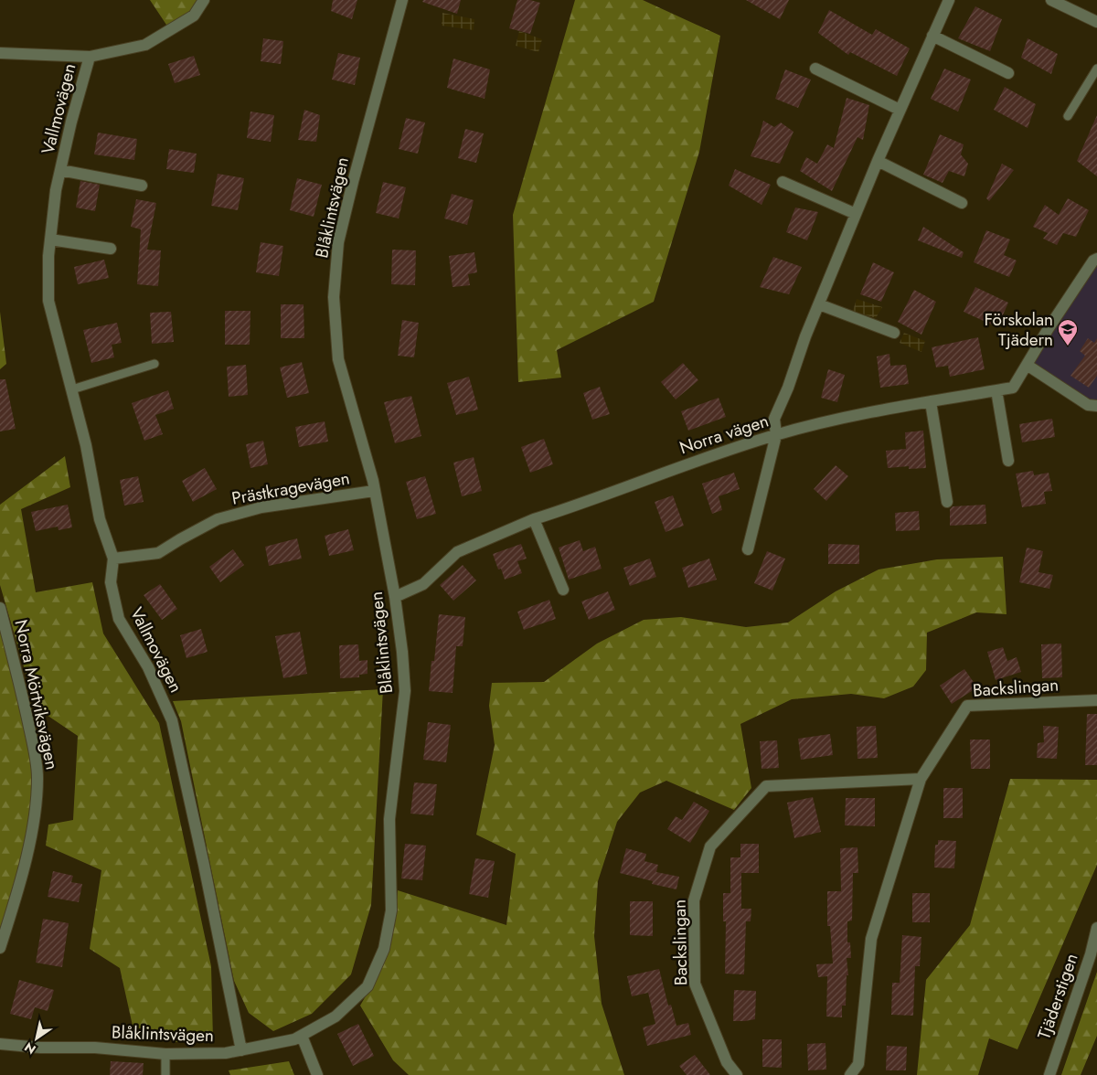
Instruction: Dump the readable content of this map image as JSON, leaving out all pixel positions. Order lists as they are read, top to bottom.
{
  "streets": {
    "street": [
      "Vallmovägen",
      "Blåklintsvägen",
      "Norra vägen",
      "Prästkragevägen",
      "Backslingan",
      "Norra Mörtviksvägen",
      "Tjäderstigen"
    ]
  },
  "crossings": [
    ["Vallmovägen", "Blåklintsvägen"],
    ["Vallmovägen", "Prästkragevägen"],
    ["Blåklintsvägen", "Norra vägen"],
    ["Blåklintsvägen", "Prästkragevägen"]
  ],
  "places": {
    "school or university": ["Förskolan Tjädern"]
  },
  "north": "bottom left"
}
